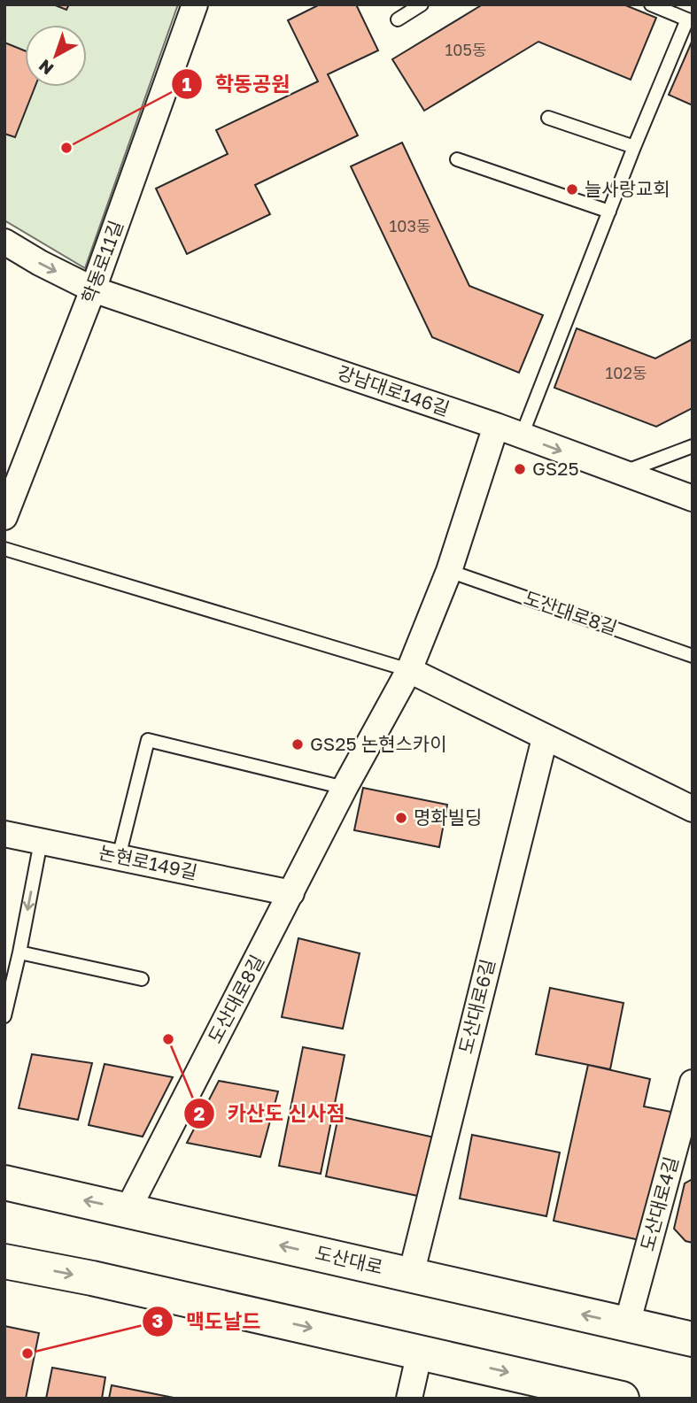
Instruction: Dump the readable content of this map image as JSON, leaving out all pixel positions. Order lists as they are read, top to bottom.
{
  "streets": {
    "main road": ["도산대로"],
    "street": [
      "학동로11길",
      "강남대로146길",
      "도산대로8길",
      "논현로149길",
      "도산대로6길",
      "도산대로4길"
    ]
  },
  "crossings": [
    ["학동로11길", "강남대로146길"],
    ["강남대로146길", "도산대로8길"],
    ["도산대로8길", "논현로149길"],
    ["도산대로8길", "도산대로"],
    ["도산대로6길", "도산대로"],
    ["도산대로4길", "도산대로"]
  ],
  "places": [
    "학동공원",
    "늘사랑교회",
    "GS25",
    "GS25 논현스카이",
    "명화빌딩",
    "카산도 신사점",
    "맥도날드"
  ],
  "house_numbers": ["105동", "103동", "102동"],
  "north": "bottom left"
}
